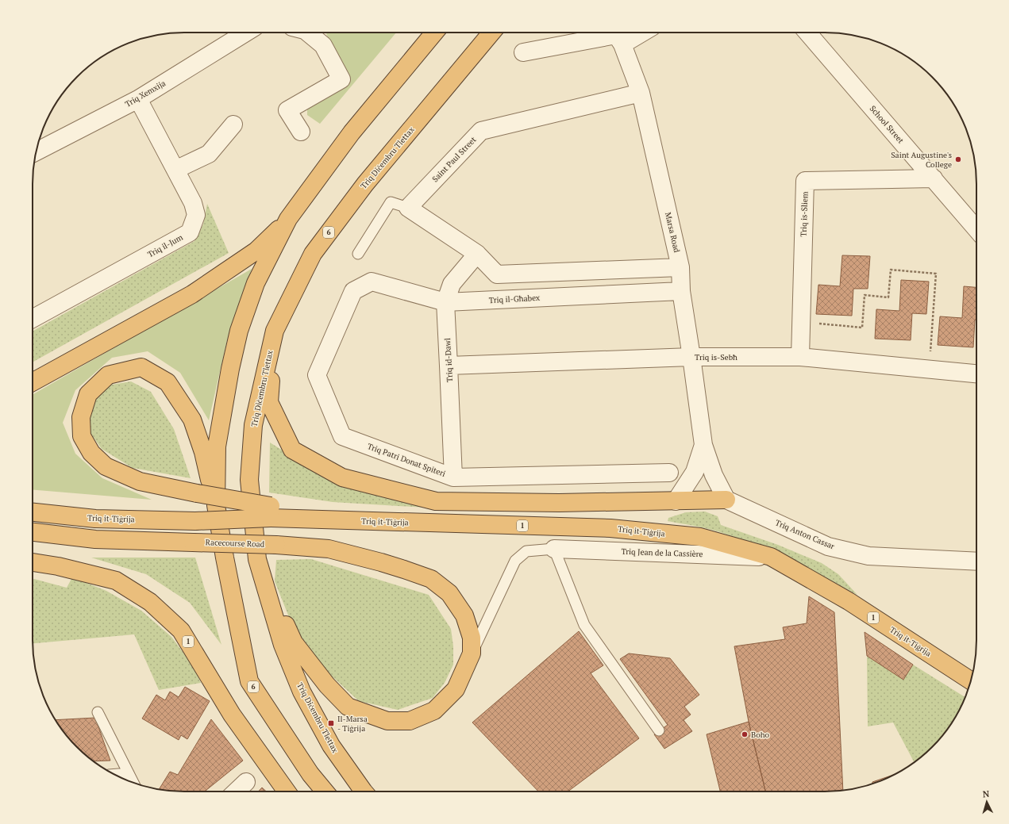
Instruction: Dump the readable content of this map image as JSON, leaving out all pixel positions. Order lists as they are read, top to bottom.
{
  "streets": {
    "highway": [
      "Triq Diċembru Tlettax",
      "6",
      "Triq it-Tiġrija",
      "1",
      "Racecourse Road"
    ],
    "street": [
      "Triq Xemxija",
      "School Street",
      "Saint Paul Street",
      "Triq is-Sliem",
      "Marsa Road",
      "Triq il-Jum",
      "Triq il-Għabex",
      "Triq is-Sebħ",
      "Triq id-Dawl",
      "Triq Patri Donat Spiteri",
      "Triq Anton Cassar",
      "Triq Jean de la Cassière"
    ]
  },
  "crossings": [
    ["Triq Xemxija", "Triq il-Jum"],
    ["School Street", "Triq is-Sliem"],
    ["Saint Paul Street", "Marsa Road"],
    ["Triq is-Sliem", "Triq is-Sebħ"],
    ["Marsa Road", "Triq il-Għabex"],
    ["Marsa Road", "Triq is-Sebħ"],
    ["Marsa Road", "Triq Anton Cassar"],
    ["Triq il-Għabex", "Triq id-Dawl"],
    ["Triq il-Għabex", "Triq Patri Donat Spiteri"],
    ["Triq is-Sebħ", "Triq id-Dawl"],
    ["Triq id-Dawl", "Triq Patri Donat Spiteri"],
    ["Triq it-Tiġrija", "Triq Jean de la Cassière"]
  ],
  "places": {
    "other": ["Saint Augustine's College", "Boho"],
    "transit": ["Il-Marsa - Tiġrija"]
  },
  "north": "top"
}
